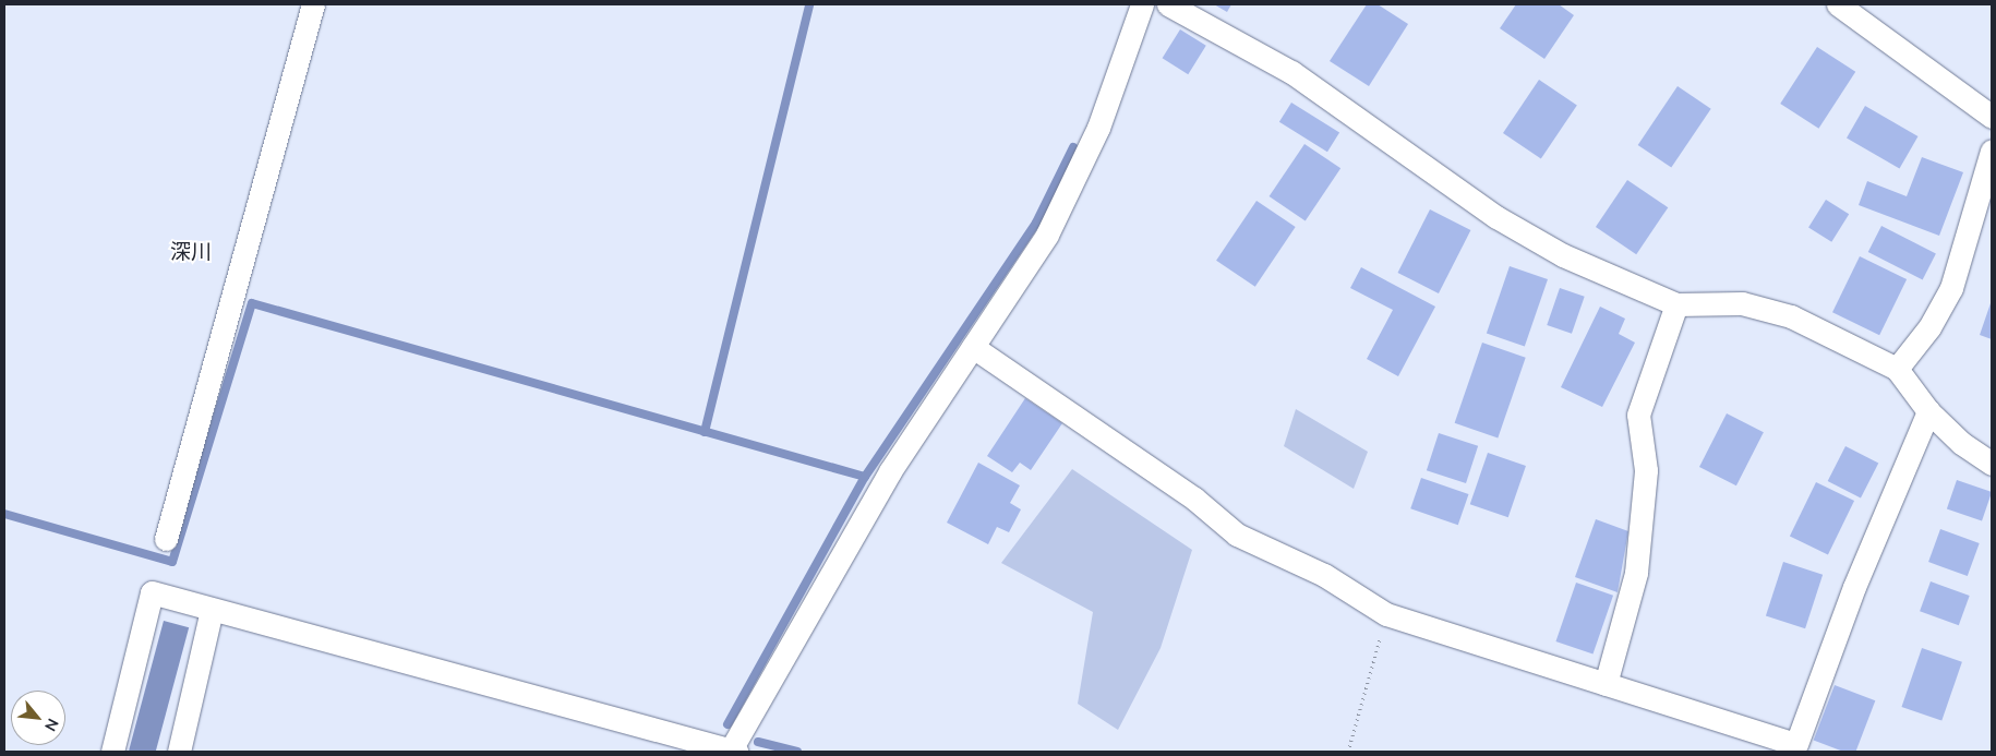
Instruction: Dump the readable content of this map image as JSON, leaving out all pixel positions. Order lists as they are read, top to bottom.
{
  "districts": ["深川"],
  "north": "bottom right"
}
